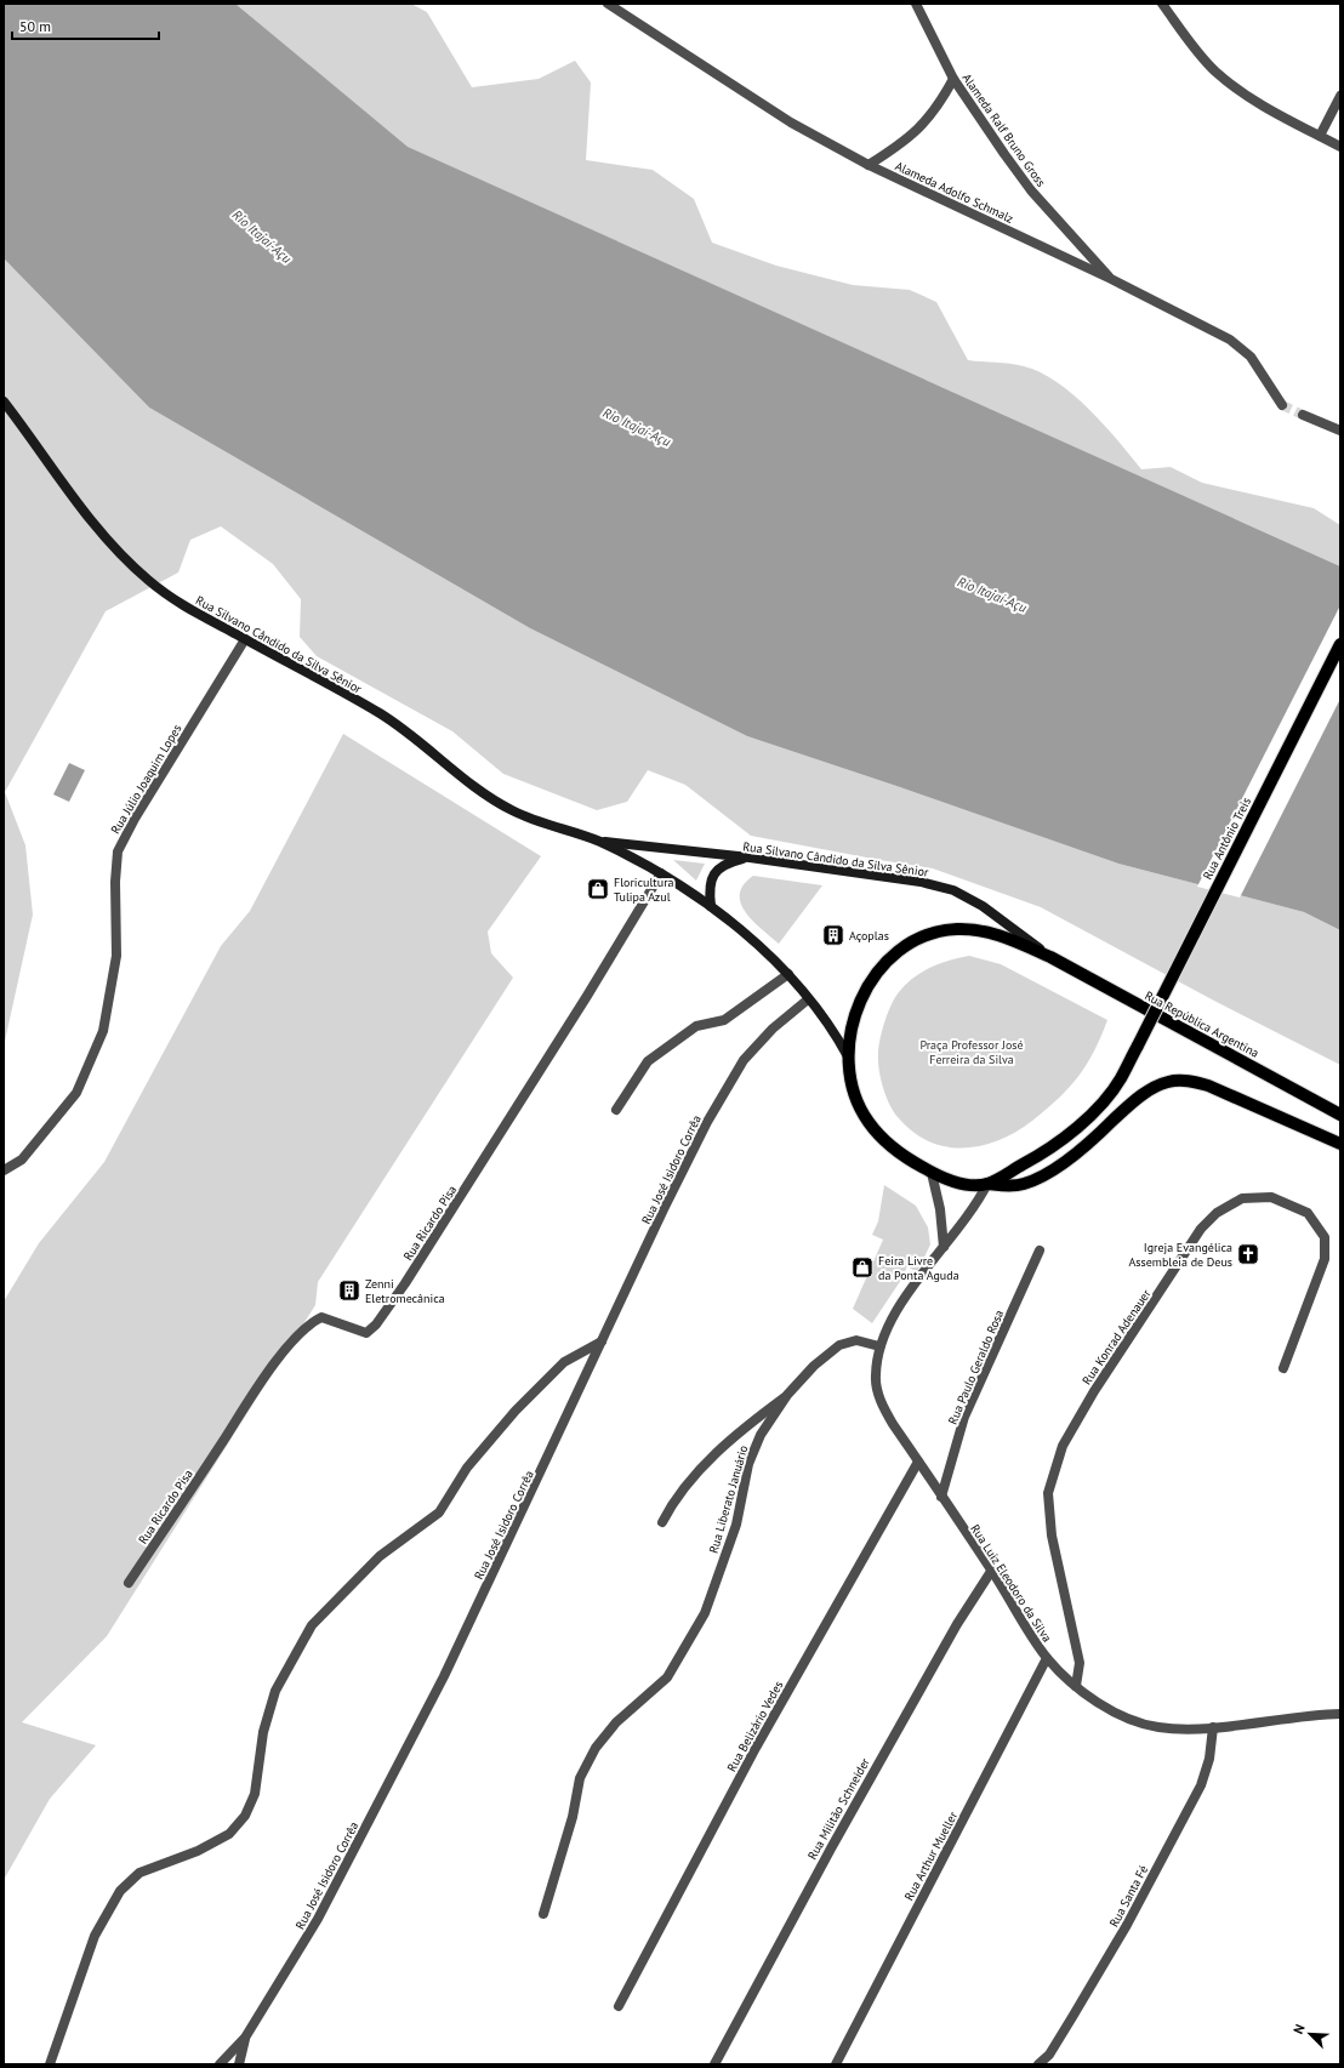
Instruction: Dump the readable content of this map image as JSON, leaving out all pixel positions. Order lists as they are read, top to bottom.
{
  "streets": {
    "main road": ["Rua Silvano Cândido da Silva Sênior", "Rua Antônio Treis", "Rua República Argentina"],
    "street": [
      "Alameda Ralf Bruno Gross",
      "Alameda Adolfo Schmalz",
      "Rua Júlio Joaquim Lopes",
      "Rua José Isidoro Corrêa",
      "Rua Ricardo Pisa",
      "Rua Konrad Adenauer",
      "Rua Paulo Geraldo Rosa",
      "Rua Liberato Januário",
      "Rua Luiz Eleodoro da Silva",
      "Rua Belizário Vedes",
      "Rua Militão Schneider",
      "Rua Arthur Mueller",
      "Rua Santa Fé"
    ]
  },
  "crossings": [
    ["Alameda Ralf Bruno Gross", "Alameda Adolfo Schmalz"],
    ["Rua Silvano Cândido da Silva Sênior", "Rua Júlio Joaquim Lopes"],
    ["Rua Silvano Cândido da Silva Sênior", "Rua República Argentina"],
    ["Rua Silvano Cândido da Silva Sênior", "Rua José Isidoro Corrêa"],
    ["Rua Silvano Cândido da Silva Sênior", "Rua Ricardo Pisa"],
    ["Rua Antônio Treis", "Rua República Argentina"],
    ["Rua Antônio Treis", "Rua Luiz Eleodoro da Silva"],
    ["Rua República Argentina", "Rua Luiz Eleodoro da Silva"],
    ["Rua Konrad Adenauer", "Rua Luiz Eleodoro da Silva"],
    ["Rua Paulo Geraldo Rosa", "Rua Luiz Eleodoro da Silva"],
    ["Rua Liberato Januário", "Rua Luiz Eleodoro da Silva"],
    ["Rua Luiz Eleodoro da Silva", "Rua Belizário Vedes"],
    ["Rua Luiz Eleodoro da Silva", "Rua Militão Schneider"],
    ["Rua Luiz Eleodoro da Silva", "Rua Arthur Mueller"],
    ["Rua Luiz Eleodoro da Silva", "Rua Santa Fé"]
  ],
  "water": ["Rio Itajaí-Açu"],
  "parks": ["Praça Professor José Ferreira da Silva"],
  "places": {
    "shop": ["Floricultura Tulipa Azul", "Feira Livre da Ponta Aguda"],
    "building": ["Açoplas", "Zenni Eletromecânica"],
    "church": ["Igreja Evangélica Assembleia de Deus"]
  },
  "scale_bar": "50 m",
  "north": "top left"
}
